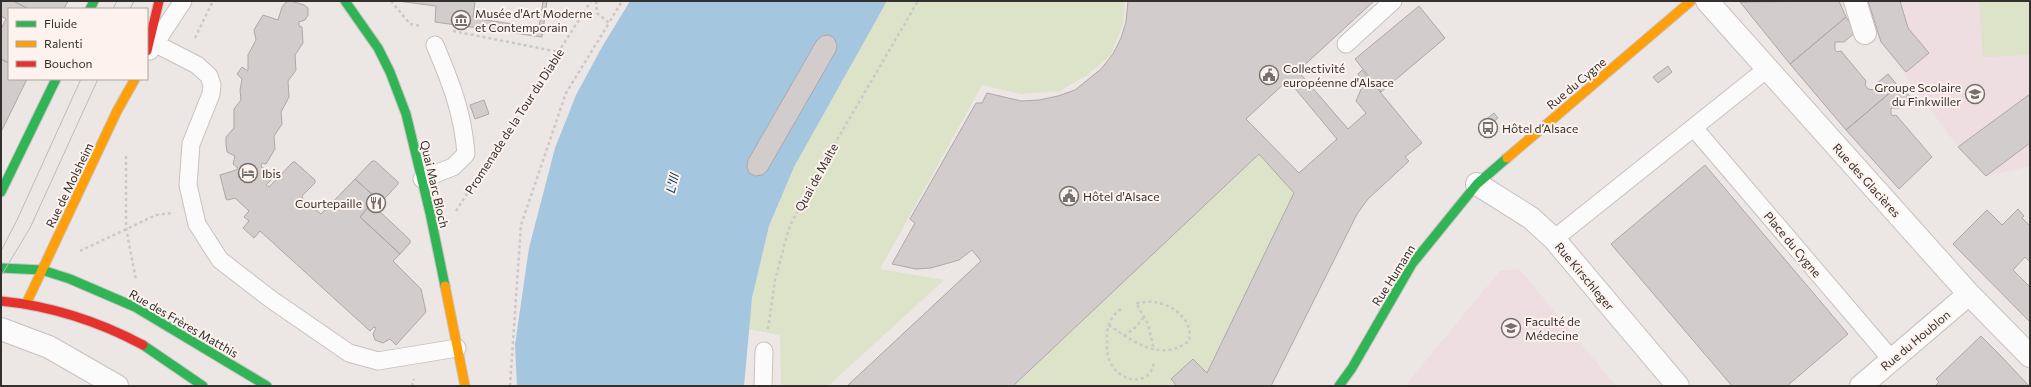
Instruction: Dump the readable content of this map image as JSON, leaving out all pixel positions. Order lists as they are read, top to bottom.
{
  "streets": {
    "street": [
      "Rue du Cygne",
      "Rue des Glacières",
      "Quai Marc Bloch",
      "Rue de Molsheim",
      "Rue Humann",
      "Rue Kirschleger",
      "Rue des Frères Matthis",
      "Rue du Houblon"
    ],
    "lane": ["Place du Cygne"],
    "path": ["Promenade de la Tour du Diable", "Quai de Malte"]
  },
  "crossings": [
    ["Rue du Cygne", "Rue Humann"],
    ["Rue du Cygne", "Rue Kirschleger"],
    ["Rue des Glacières", "Rue du Houblon"],
    ["Rue de Molsheim", "Rue des Frères Matthis"],
    ["Place du Cygne", "Rue du Houblon"],
    ["Rue Humann", "Rue Kirschleger"]
  ],
  "water": ["L'Ill"],
  "places": {
    "museum": ["Musée d'Art Moderne et Contemporain"],
    "public building": ["Collectivité européenne d'Alsace", "Hôtel d'Alsace"],
    "school or university": ["Groupe Scolaire du Finkwiller", "Faculté de Médecine"],
    "bus stop": ["Hôtel d’Alsace"],
    "hotel": ["Ibis"],
    "restaurant": ["Courtepaille"]
  },
  "legend": ["Fluide", "Ralenti", "Bouchon"]
}
